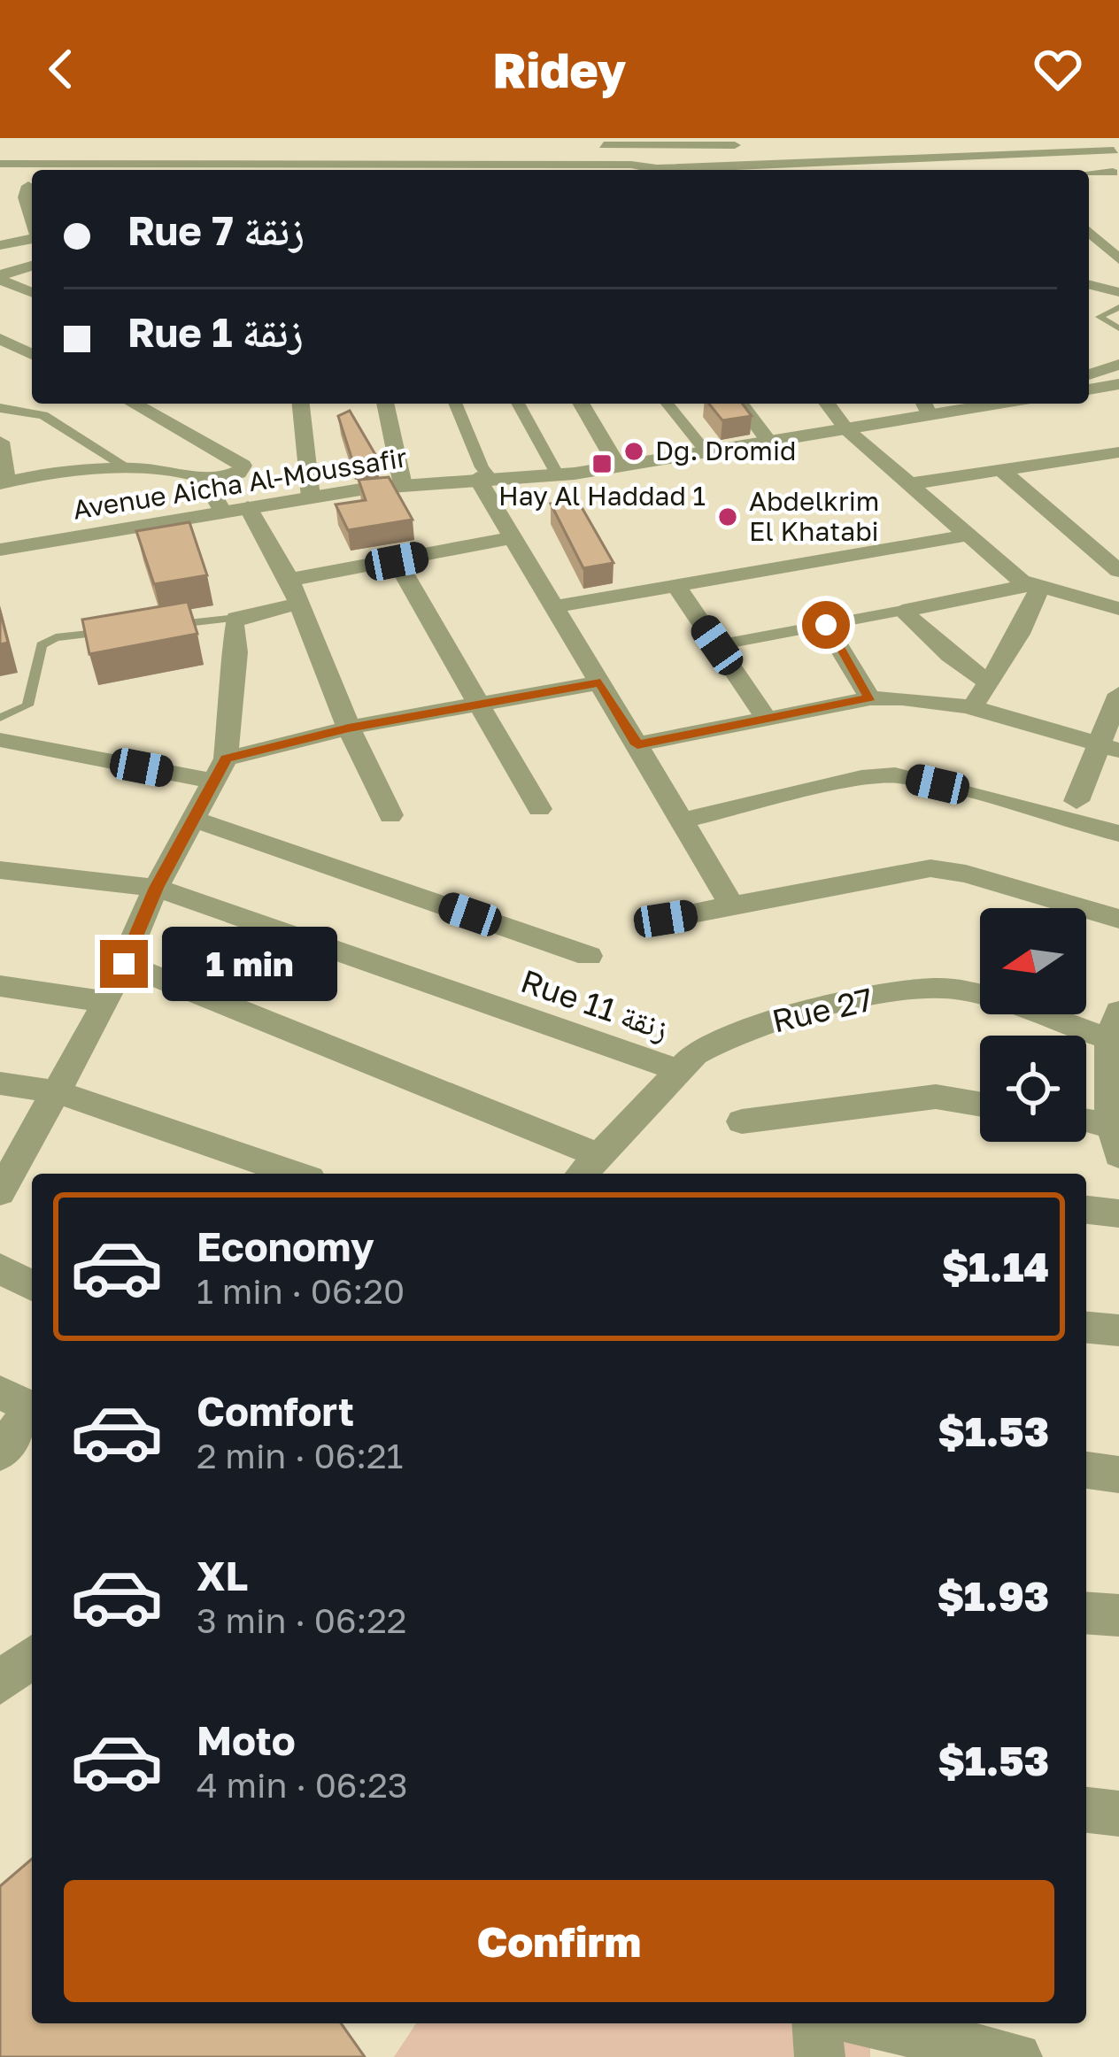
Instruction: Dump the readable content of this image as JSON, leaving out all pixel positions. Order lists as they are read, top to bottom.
{
  "streets": {
    "street": ["Avenue Aicha Al-Moussafir", "Rue 11 زنقة", "Rue 27"]
  },
  "crossings": [
    ["Rue 11 زنقة", "Rue 27"]
  ],
  "places": {
    "other": ["Dg. Dromid", "Abdelkrim El Khatabi"],
    "transit": ["Hay Al Haddad 1"]
  },
  "north": "left",
  "page": {
    "header": "Ridey",
    "banner": ["Rue 7 زنقة", "Rue 1 زنقة"],
    "bubble": "1 min",
    "list": [
      {
        "name": "Economy",
        "note": "1 min · 06:20",
        "value": "$1.14"
      },
      {
        "name": "Comfort",
        "note": "2 min · 06:21",
        "value": "$1.53"
      },
      {
        "name": "XL",
        "note": "3 min · 06:22",
        "value": "$1.93"
      },
      {
        "name": "Moto",
        "note": "4 min · 06:23",
        "value": "$1.53"
      }
    ],
    "buttons": "Confirm"
  }
}
